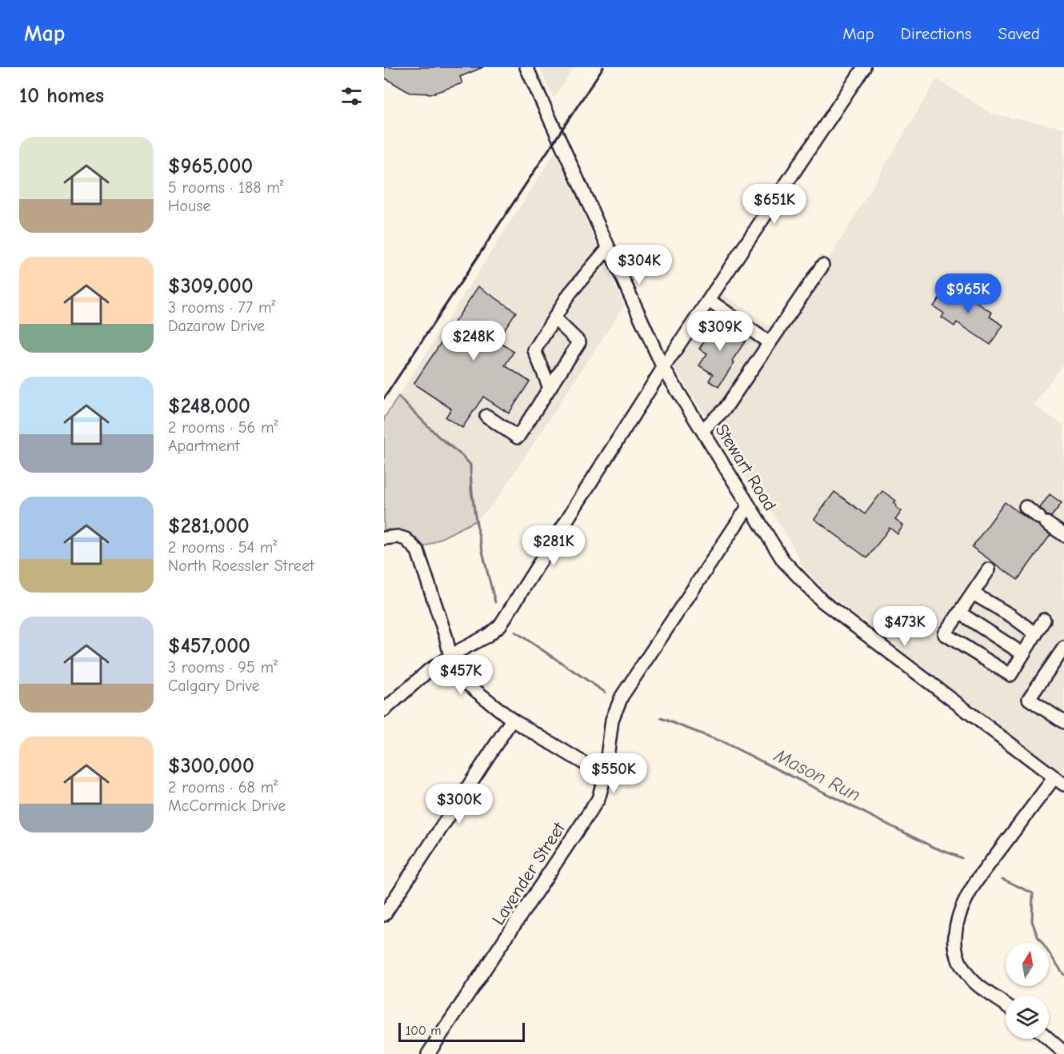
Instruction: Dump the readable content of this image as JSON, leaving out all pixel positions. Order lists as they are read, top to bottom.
{
  "streets": {
    "street": ["Stewart Road", "Lavender Street"]
  },
  "crossings": [
    ["Stewart Road", "Lavender Street"]
  ],
  "water": ["Mason Run"],
  "scale_bar": "100 m",
  "north": "top",
  "page": {
    "header": "Map",
    "nav": ["Map", "Directions", "Saved"],
    "heading": "10 homes",
    "list": [
      {
        "name": "$965,000",
        "note": "5 rooms · 188 m² · House"
      },
      {
        "name": "$309,000",
        "note": "3 rooms · 77 m² · Dazarow Drive"
      },
      {
        "name": "$248,000",
        "note": "2 rooms · 56 m² · Apartment"
      },
      {
        "name": "$281,000",
        "note": "2 rooms · 54 m² · North Roessler Street"
      },
      {
        "name": "$457,000",
        "note": "3 rooms · 95 m² · Calgary Drive"
      },
      {
        "name": "$300,000",
        "note": "2 rooms · 68 m² · McCormick Drive"
      }
    ],
    "price": [
      "$651K",
      "$304K",
      "$965K",
      "$309K",
      "$248K",
      "$281K",
      "$473K",
      "$457K",
      "$550K",
      "$300K"
    ],
    "scale": "100 m"
  }
}
